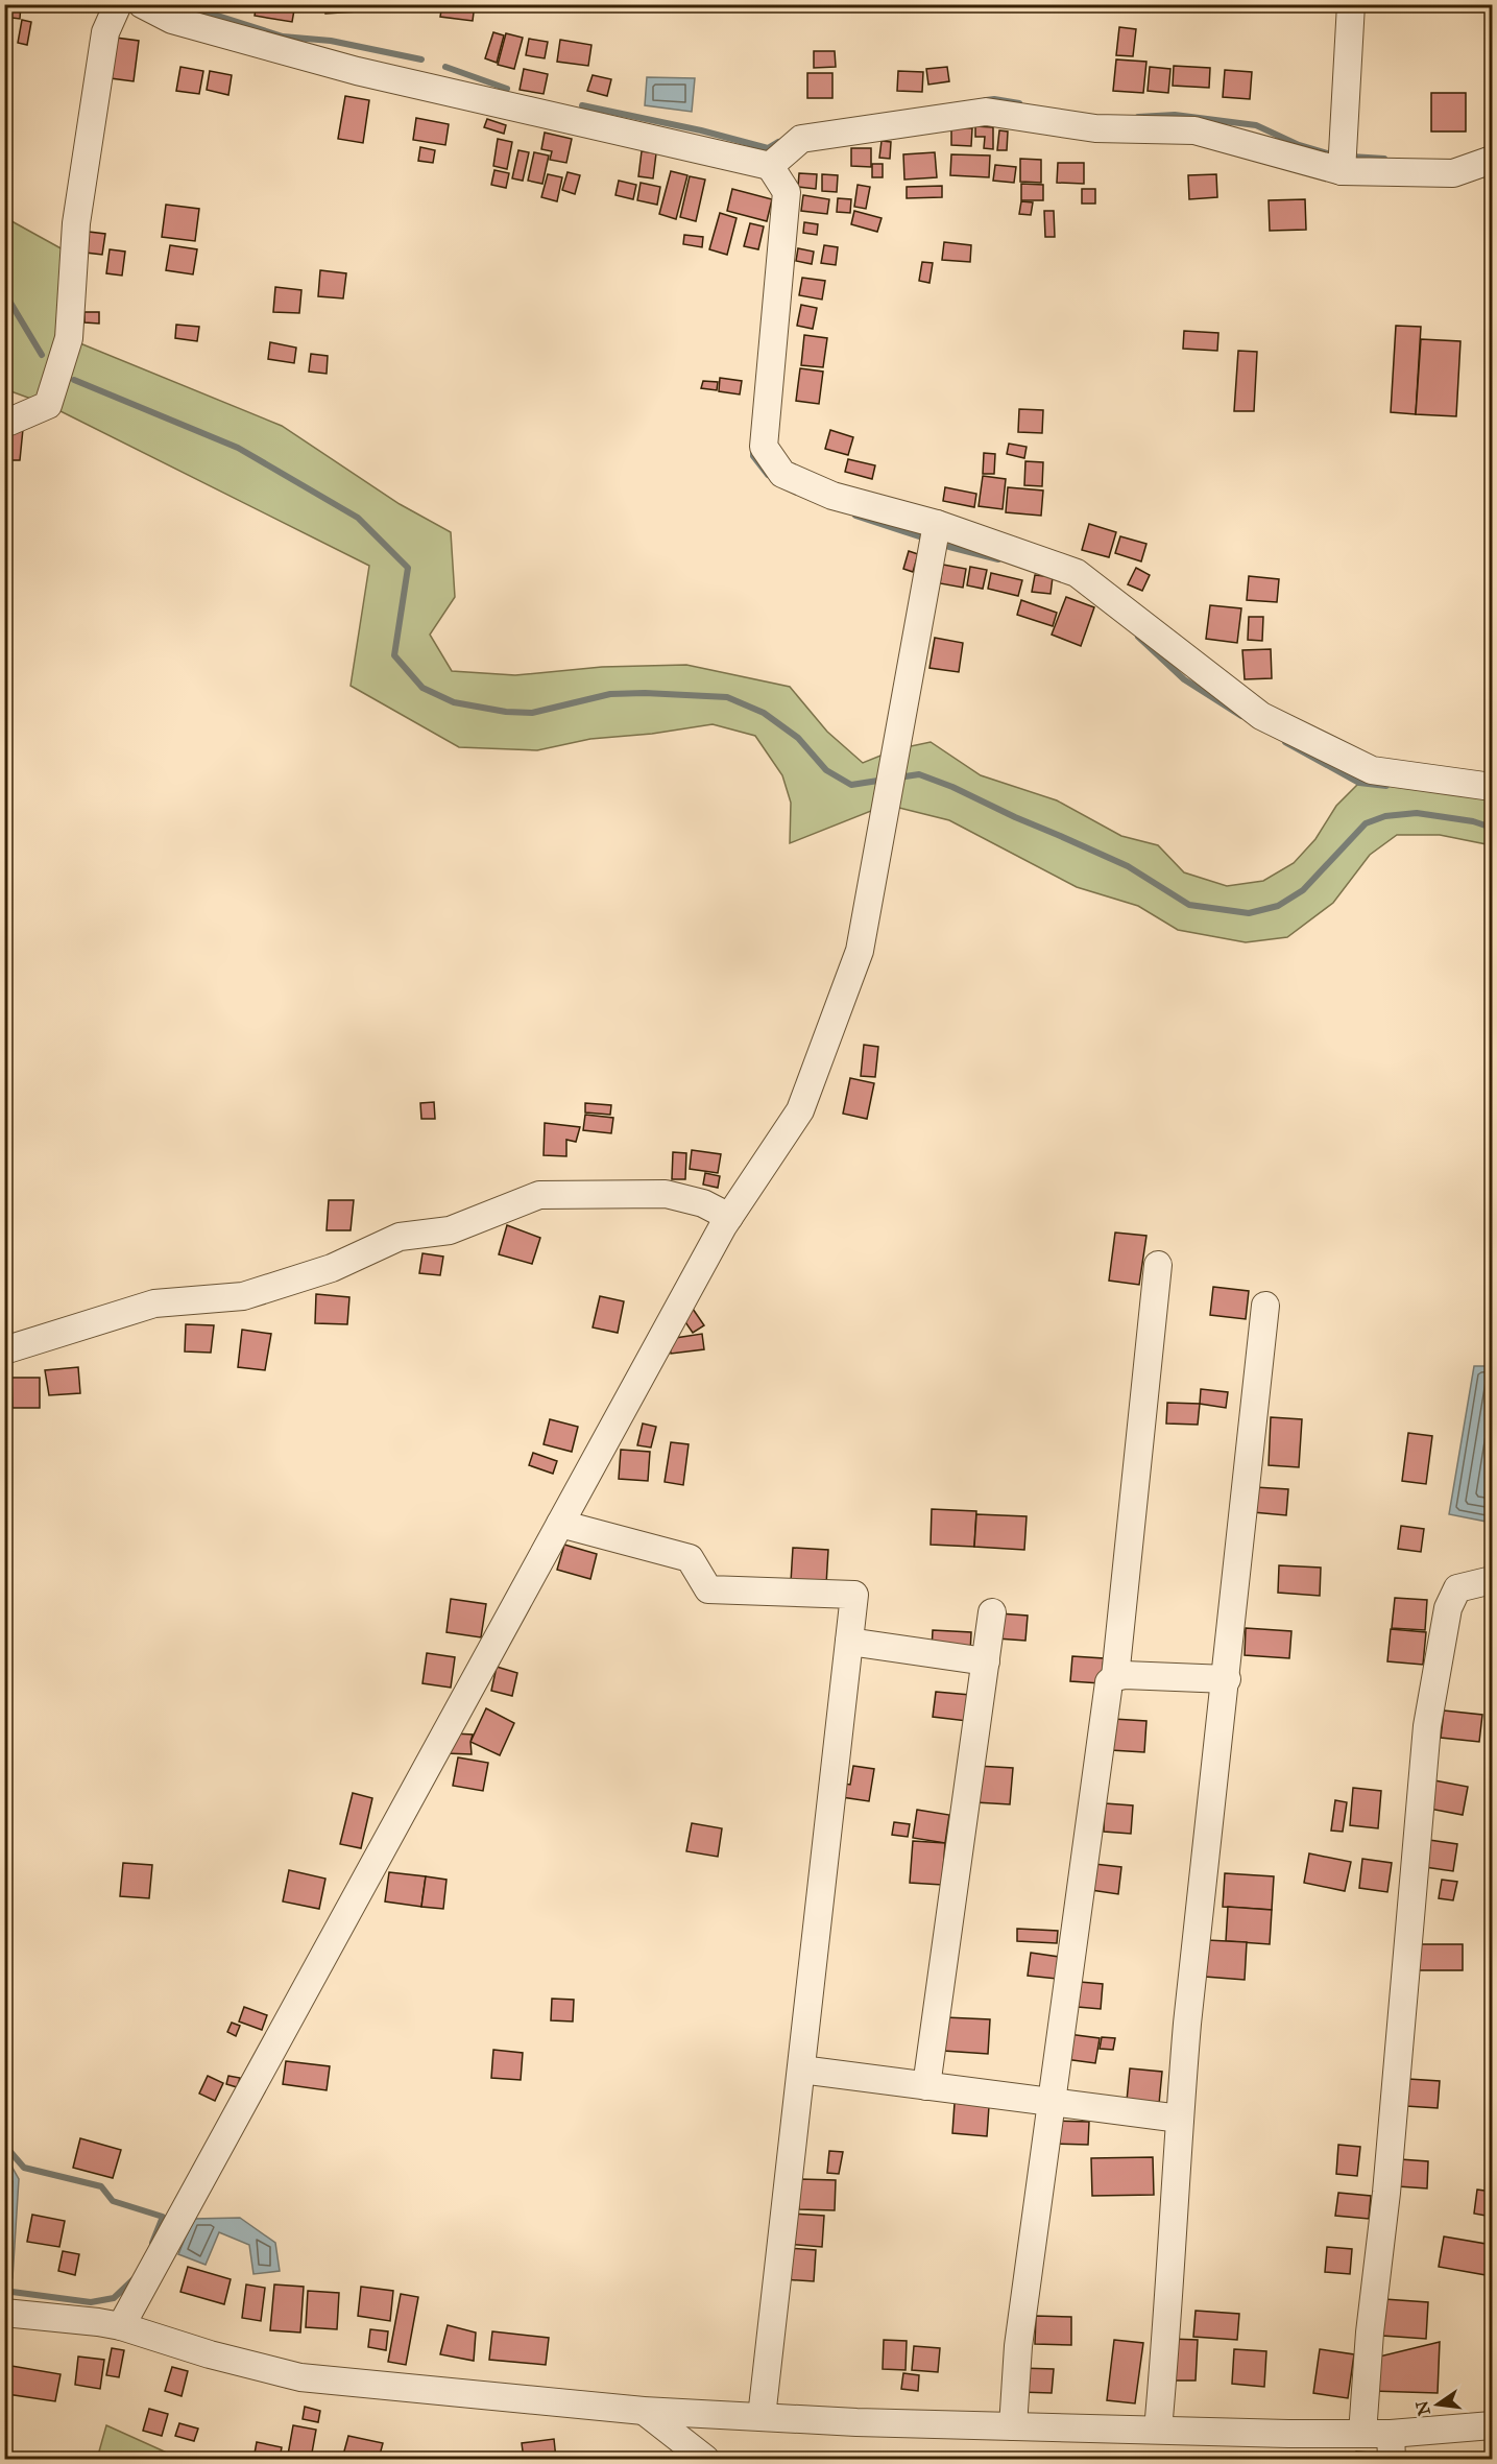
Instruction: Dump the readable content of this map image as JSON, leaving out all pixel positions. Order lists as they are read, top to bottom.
{
  "north": "left"
}
